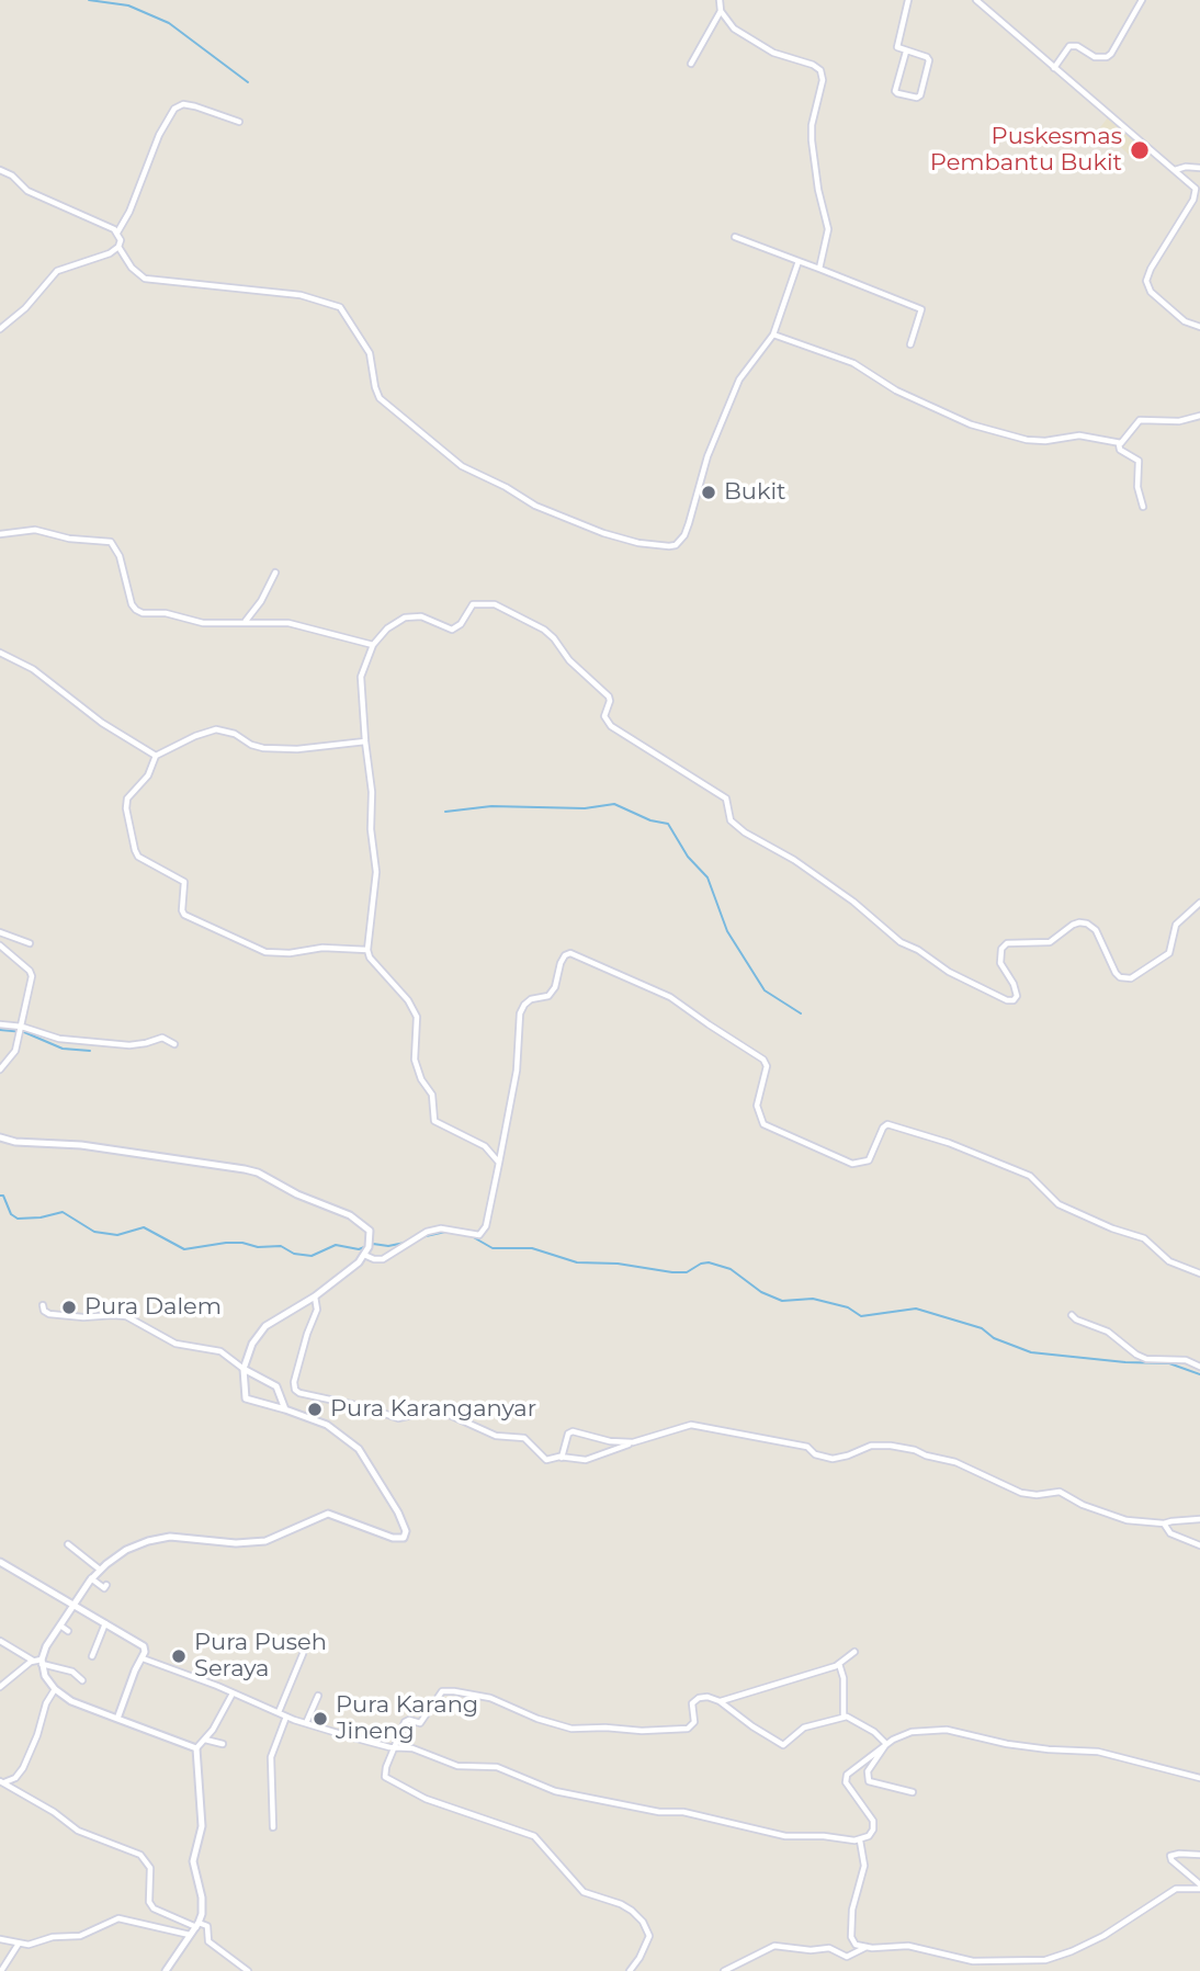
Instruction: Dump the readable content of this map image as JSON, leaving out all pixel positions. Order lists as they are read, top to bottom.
{
  "places": [
    "Puskesmas Pembantu Bukit",
    "Bukit",
    "Pura Dalem",
    "Pura Karanganyar",
    "Pura Puseh Seraya",
    "Pura Karang Jineng"
  ]
}
